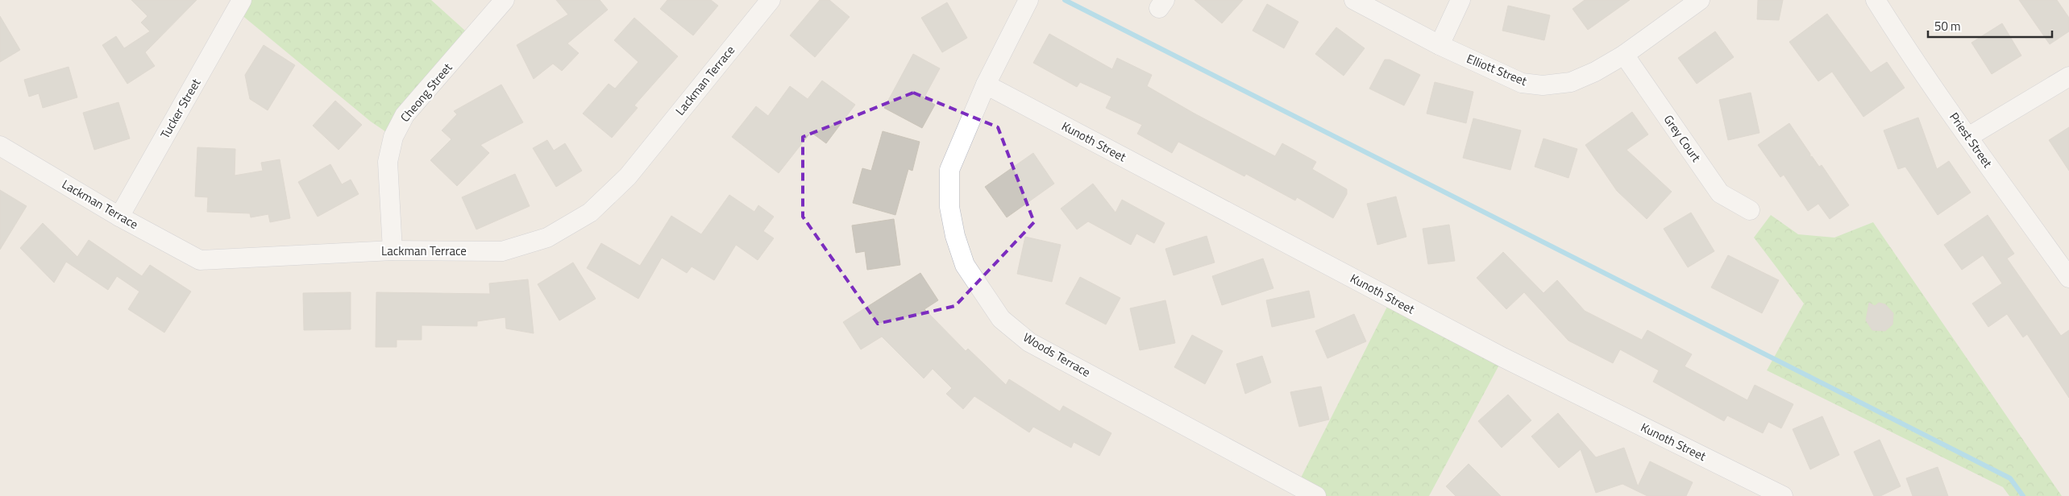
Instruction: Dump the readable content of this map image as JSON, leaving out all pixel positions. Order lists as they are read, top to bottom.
{
  "streets": {
    "street": [
      "Elliott Street",
      "Lackman Terrace",
      "Cheong Street",
      "Tucker Street",
      "Grey Court",
      "Priest Street",
      "Kunoth Street",
      "Woods Terrace"
    ]
  },
  "crossings": [
    ["Elliott Street", "Grey Court"],
    ["Lackman Terrace", "Cheong Street"],
    ["Lackman Terrace", "Tucker Street"],
    ["Kunoth Street", "Woods Terrace"]
  ],
  "scale_bar": "50 m"
}
